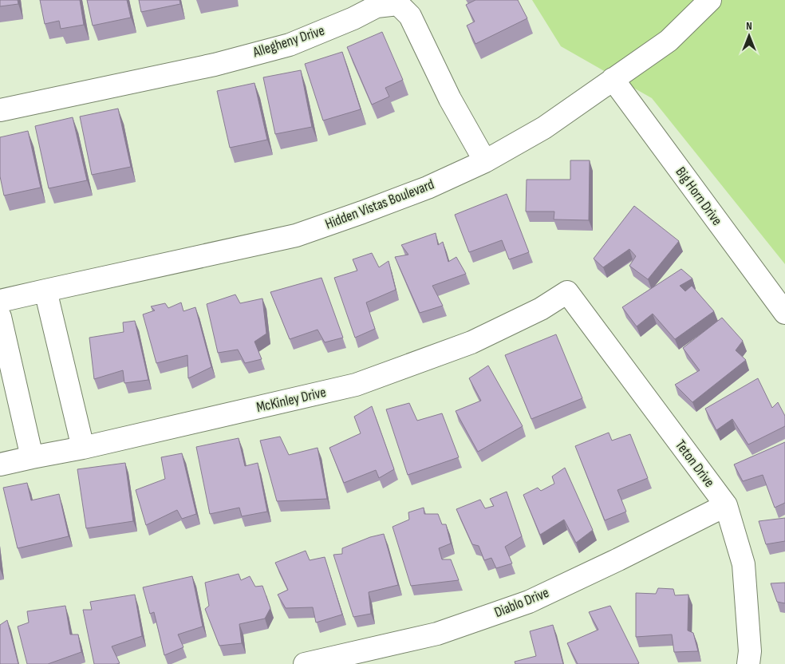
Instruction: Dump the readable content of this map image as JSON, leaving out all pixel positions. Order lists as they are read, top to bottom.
{
  "streets": {
    "street": [
      "Allegheny Drive",
      "Big Horn Drive",
      "Hidden Vistas Boulevard",
      "McKinley Drive",
      "Teton Drive",
      "Diablo Drive"
    ]
  },
  "crossings": [
    ["Allegheny Drive", "Hidden Vistas Boulevard"],
    ["Big Horn Drive", "Hidden Vistas Boulevard"],
    ["McKinley Drive", "Teton Drive"],
    ["Teton Drive", "Diablo Drive"]
  ],
  "north": "top"
}
